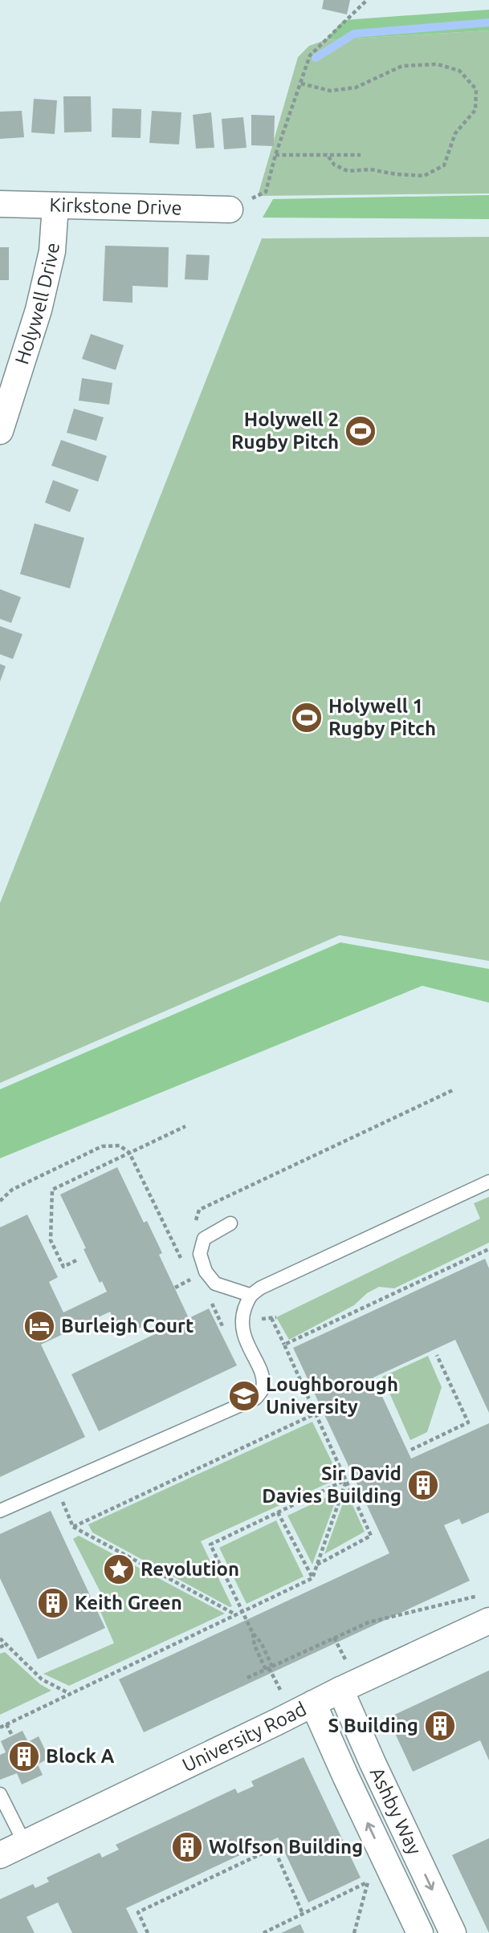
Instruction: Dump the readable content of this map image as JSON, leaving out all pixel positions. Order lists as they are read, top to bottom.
{
  "streets": {
    "street": [
      "Kirkstone Drive",
      "Holywell Drive",
      "University Road",
      "Ashby Way"
    ]
  },
  "crossings": [
    ["Kirkstone Drive", "Holywell Drive"],
    ["University Road", "Ashby Way"]
  ],
  "places": {
    "sports": ["Holywell 2 Rugby Pitch", "Holywell 1 Rugby Pitch"],
    "hotel": ["Burleigh Court"],
    "school or university": ["Loughborough University"],
    "building": [
      "Sir David Davies Building",
      "Keith Green",
      "S Building",
      "Block A",
      "Wolfson Building"
    ],
    "place": ["Revolution"]
  }
}
